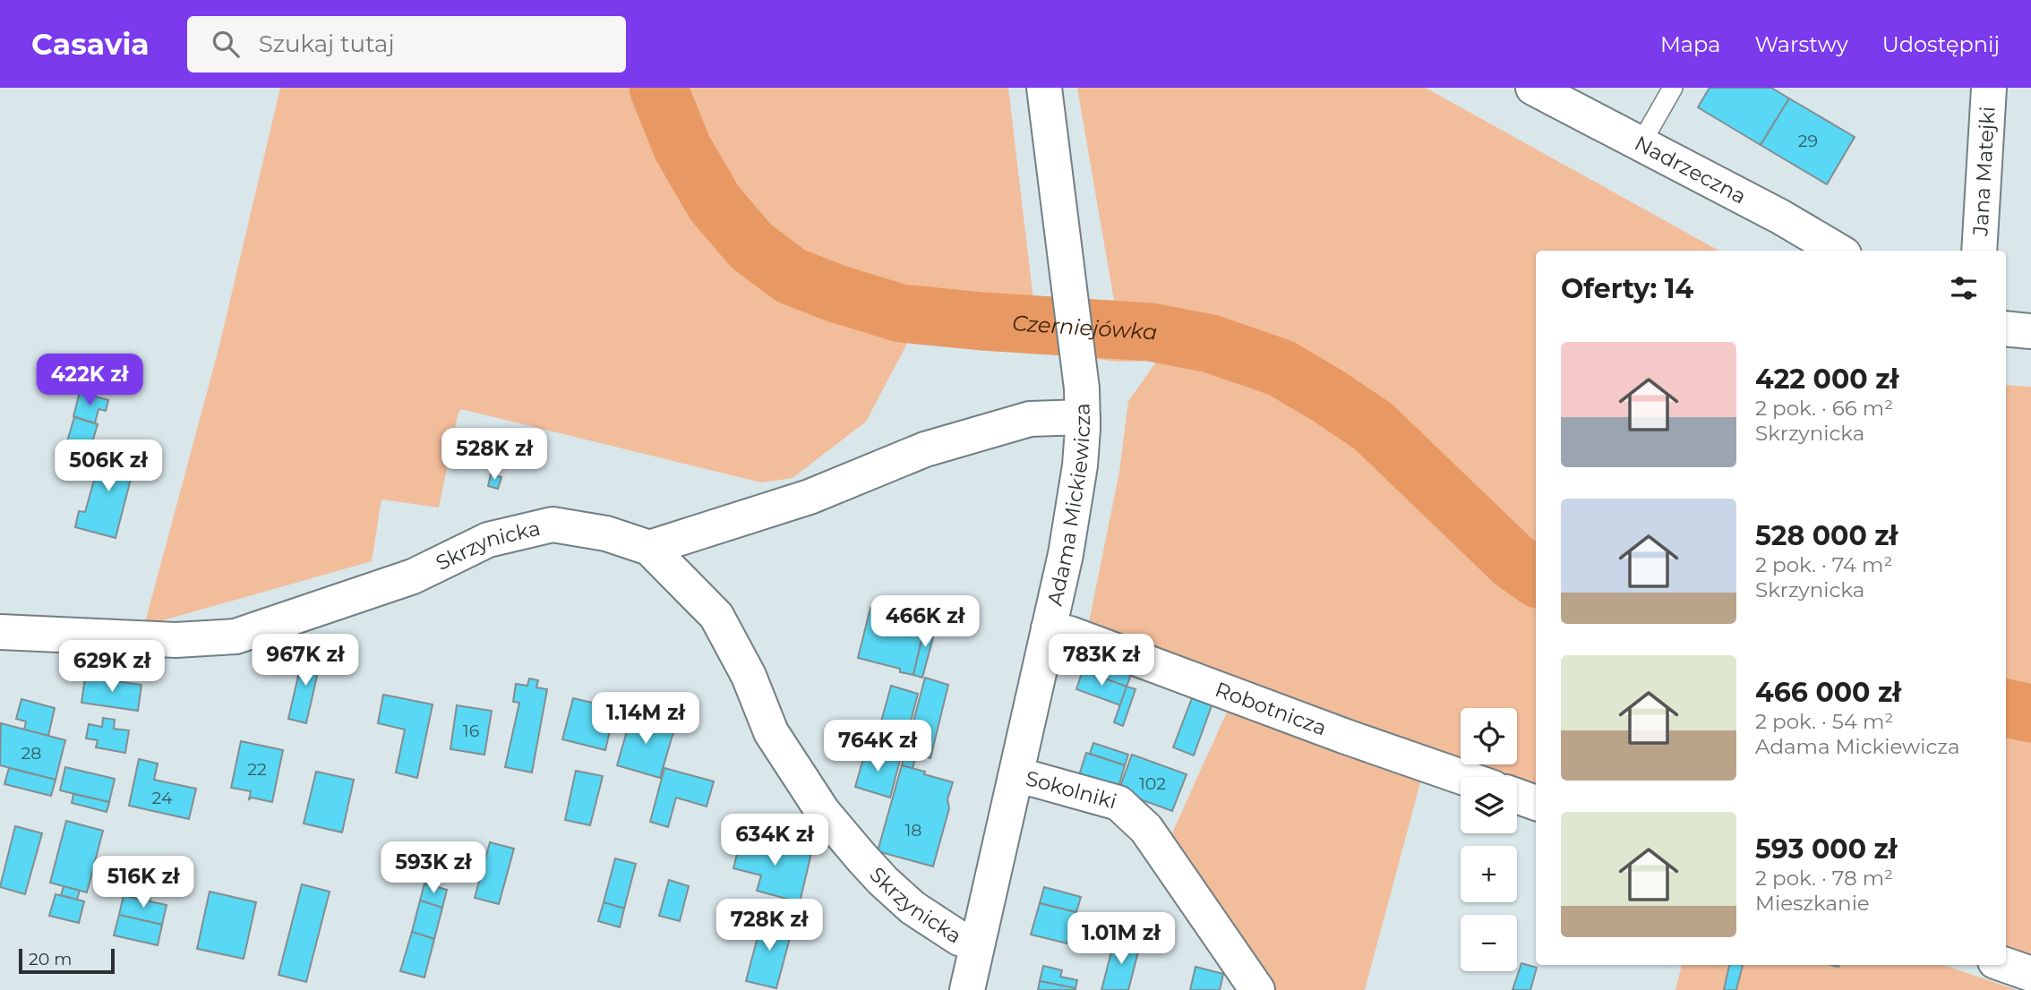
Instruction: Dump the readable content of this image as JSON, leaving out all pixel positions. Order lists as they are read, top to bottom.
{
  "streets": {
    "street": [
      "Nadrzeczna",
      "Jana Matejki",
      "Adama Mickiewicza",
      "Skrzynicka",
      "Robotnicza",
      "Sokolniki"
    ]
  },
  "crossings": [
    ["Adama Mickiewicza", "Skrzynicka"],
    ["Adama Mickiewicza", "Robotnicza"],
    ["Adama Mickiewicza", "Sokolniki"]
  ],
  "water": ["Czerniejówka"],
  "house_numbers": [
    "29",
    "16",
    "28",
    "22",
    "102",
    "24",
    "18"
  ],
  "scale_bar": "20 m",
  "page": {
    "header": "Casavia",
    "search": "Szukaj tutaj",
    "nav": ["Mapa", "Warstwy", "Udostępnij"],
    "heading": "Oferty: 14",
    "list": [
      {
        "name": "422 000 zł",
        "note": "2 pok. · 66 m² · Skrzynicka"
      },
      {
        "name": "528 000 zł",
        "note": "2 pok. · 74 m² · Skrzynicka"
      },
      {
        "name": "466 000 zł",
        "note": "2 pok. · 54 m² · Adama Mickiewicza"
      },
      {
        "name": "593 000 zł",
        "note": "2 pok. · 78 m² · Mieszkanie"
      }
    ],
    "price": [
      "422K zł",
      "528K zł",
      "506K zł",
      "466K zł",
      "967K zł",
      "783K zł",
      "629K zł",
      "1.14M zł",
      "764K zł",
      "634K zł",
      "593K zł",
      "516K zł",
      "728K zł",
      "1.01M zł"
    ],
    "map_buttons": ["+", "−"],
    "scale": "20 m"
  }
}
